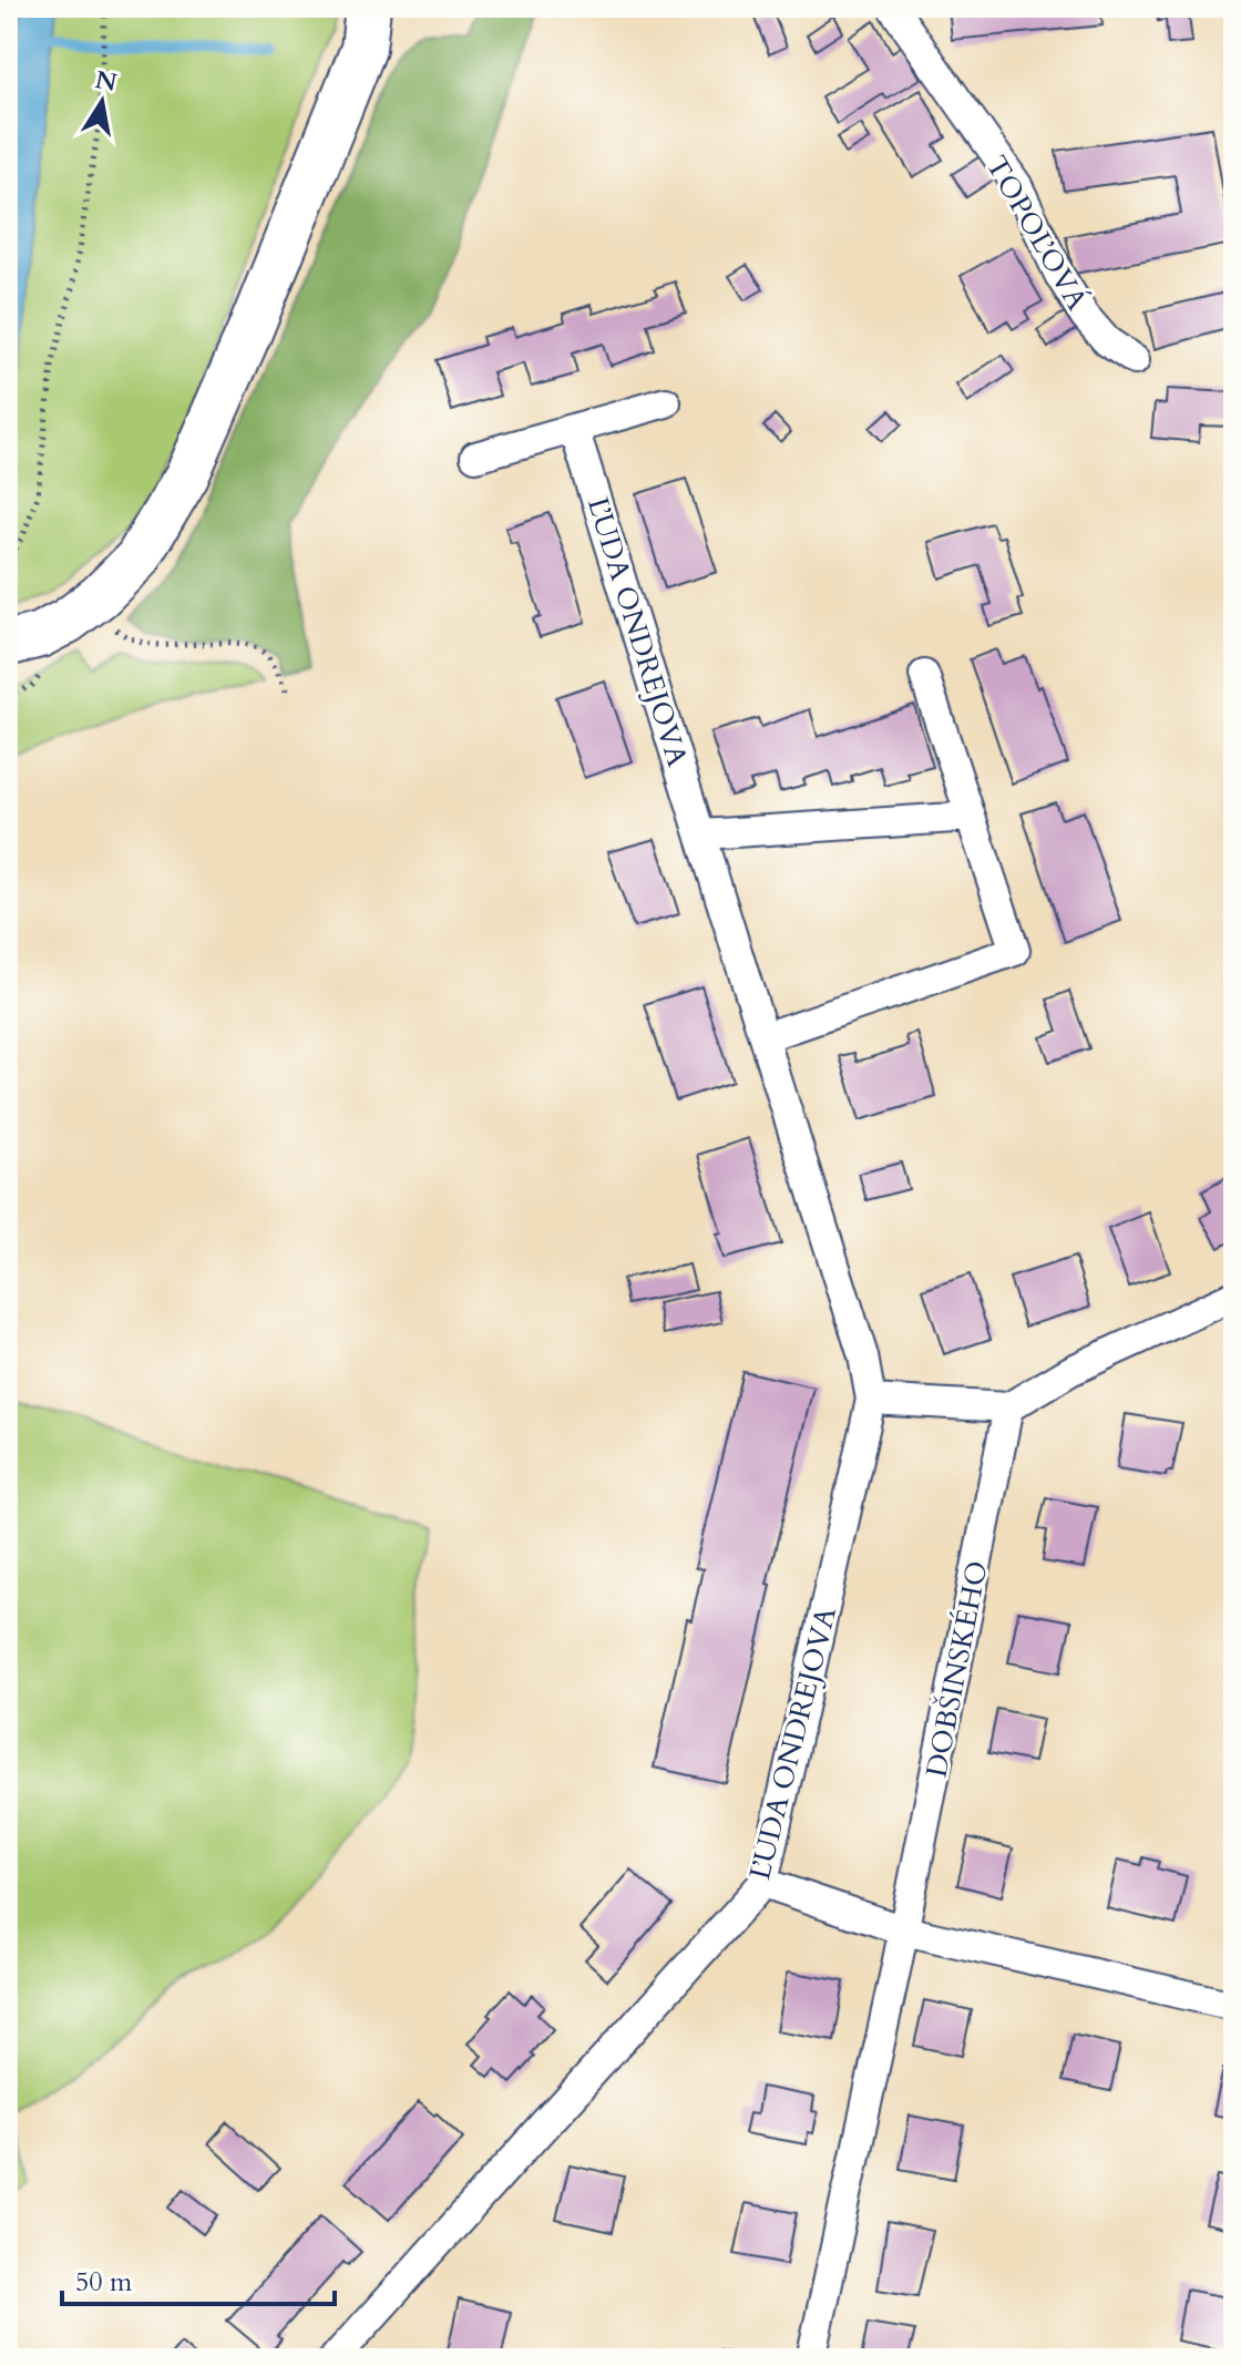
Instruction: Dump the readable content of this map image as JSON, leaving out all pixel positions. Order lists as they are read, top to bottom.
{
  "streets": {
    "street": ["TOPOĽOVÁ", "ĽUDA ONDREJOVA", "DOBŠINSKÉHO"]
  },
  "scale_bar": "50 m",
  "north": "top"
}
